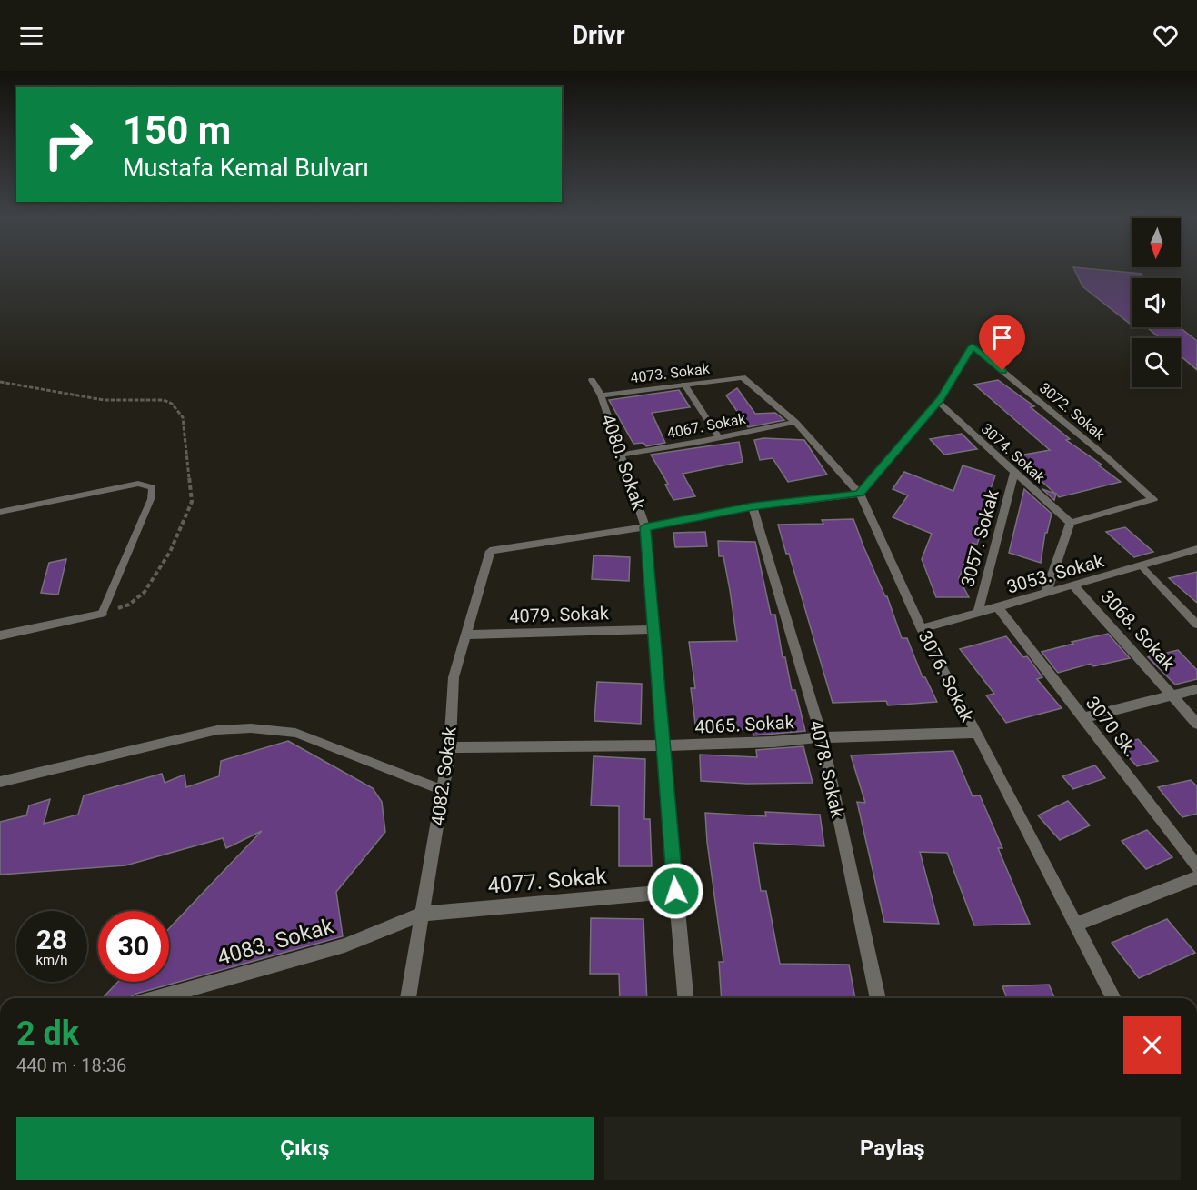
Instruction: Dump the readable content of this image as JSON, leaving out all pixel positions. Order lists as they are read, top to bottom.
{
  "streets": {
    "street": [
      "4073. Sokak",
      "3072. Sokak",
      "4067. Sokak",
      "3074. Sokak",
      "4080. Sokak",
      "3057. Sokak",
      "3053. Sokak",
      "4079. Sokak",
      "3068. Sokak",
      "3076. Sokak",
      "4065. Sokak",
      "3070 Sk.",
      "4078. Sokak",
      "4082. Sokak",
      "4077. Sokak",
      "4083. Sokak"
    ]
  },
  "crossings": [
    ["4073. Sokak", "4080. Sokak"],
    ["4073. Sokak", "3076. Sokak"],
    ["3072. Sokak", "3074. Sokak"],
    ["4067. Sokak", "4080. Sokak"],
    ["4067. Sokak", "3076. Sokak"],
    ["3074. Sokak", "3057. Sokak"],
    ["4080. Sokak", "4079. Sokak"],
    ["4080. Sokak", "4065. Sokak"],
    ["4080. Sokak", "4082. Sokak"],
    ["4080. Sokak", "4077. Sokak"],
    ["3057. Sokak", "3053. Sokak"],
    ["3053. Sokak", "3068. Sokak"],
    ["3053. Sokak", "3076. Sokak"],
    ["3053. Sokak", "3070 Sk."],
    ["4079. Sokak", "4082. Sokak"],
    ["3076. Sokak", "4065. Sokak"],
    ["4065. Sokak", "4078. Sokak"],
    ["4065. Sokak", "4082. Sokak"],
    ["4082. Sokak", "4077. Sokak"],
    ["4082. Sokak", "4083. Sokak"],
    ["4077. Sokak", "4083. Sokak"]
  ],
  "north": "bottom",
  "page": {
    "header": "Drivr",
    "turn": ["150 m", "Mustafa Kemal Bulvarı"],
    "speed": "28 km/h",
    "limit": "30",
    "heading": ["2 dk", "440 m · 18:36"],
    "buttons": ["Çıkış", "Paylaş"]
  }
}
